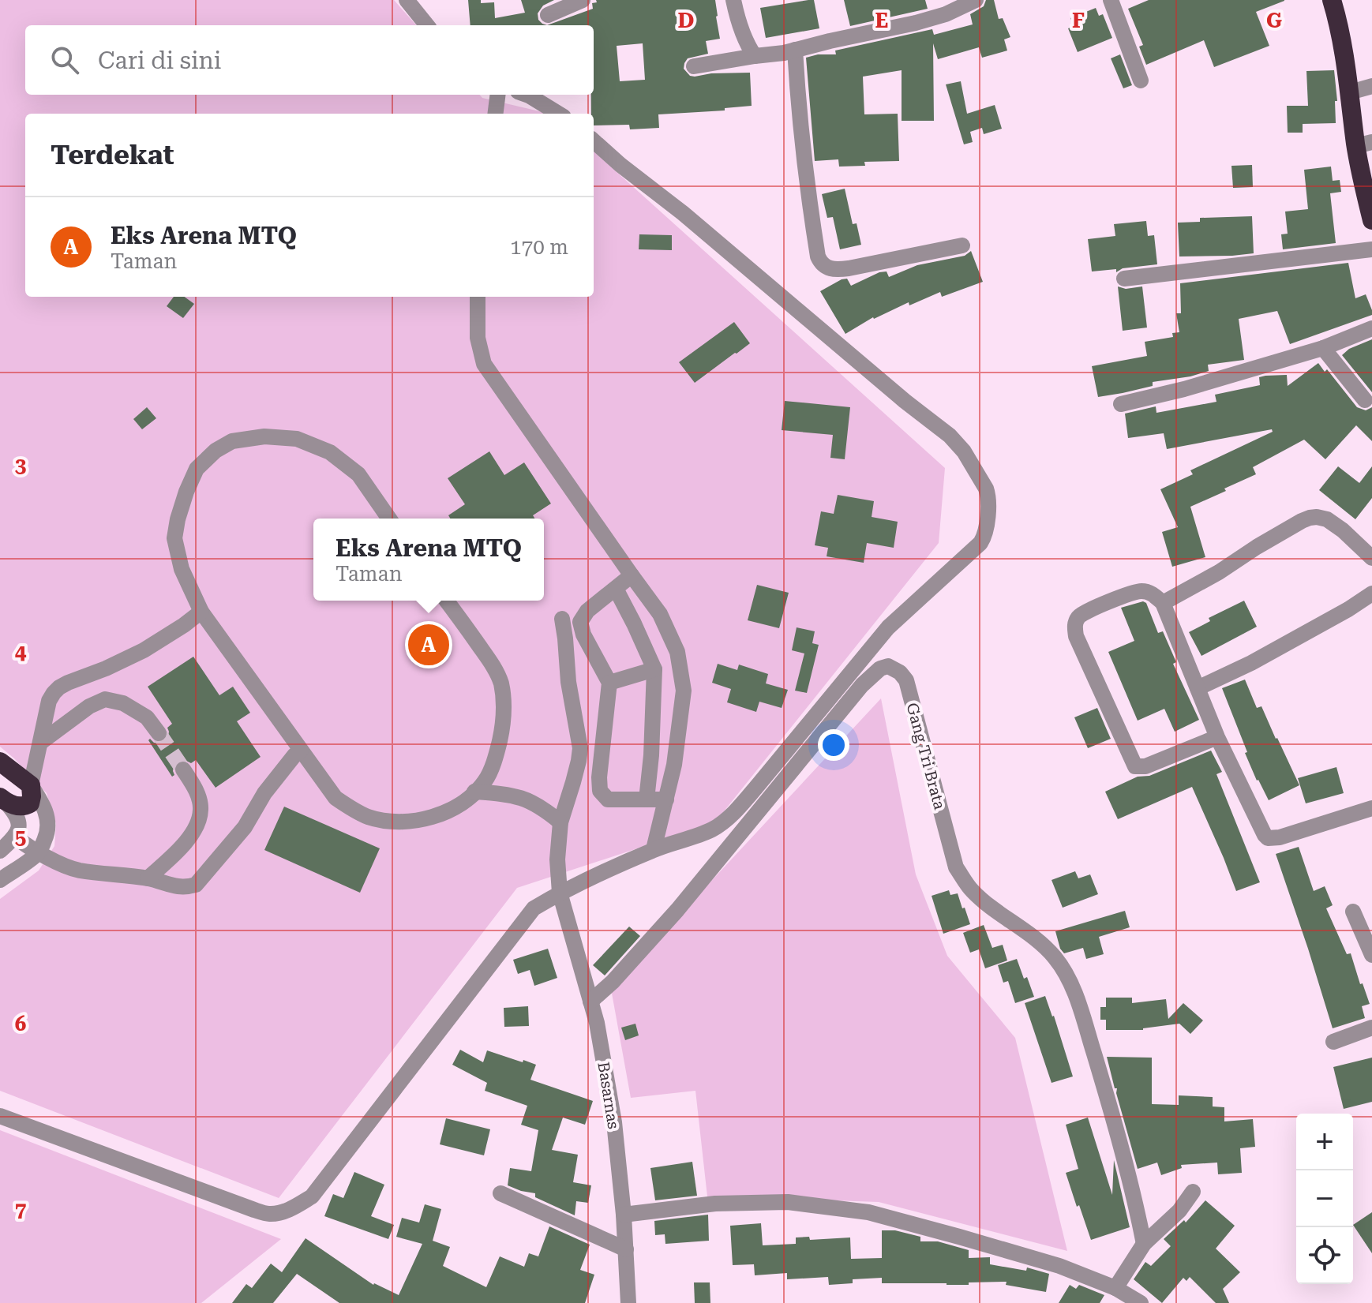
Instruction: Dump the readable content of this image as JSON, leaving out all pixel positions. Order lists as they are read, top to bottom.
{
  "streets": {
    "street": ["Gang Tri Brata", "Basarnas"]
  },
  "crossings": [
    ["Gang Tri Brata", "Basarnas"]
  ],
  "page": {
    "search": "Cari di sini",
    "heading": "Terdekat",
    "list": [
      {
        "mark": "A",
        "name": "Eks Arena MTQ",
        "note": "Taman",
        "value": "170 m"
      }
    ],
    "popup": ["Eks Arena MTQ", "Taman"],
    "pins": "A",
    "map_buttons": ["+", "−"]
  },
  "grid": {
    "columns": [
      "D",
      "E",
      "F",
      "G"
    ],
    "rows": [
      "3",
      "4",
      "5",
      "6",
      "7"
    ]
  }
}
